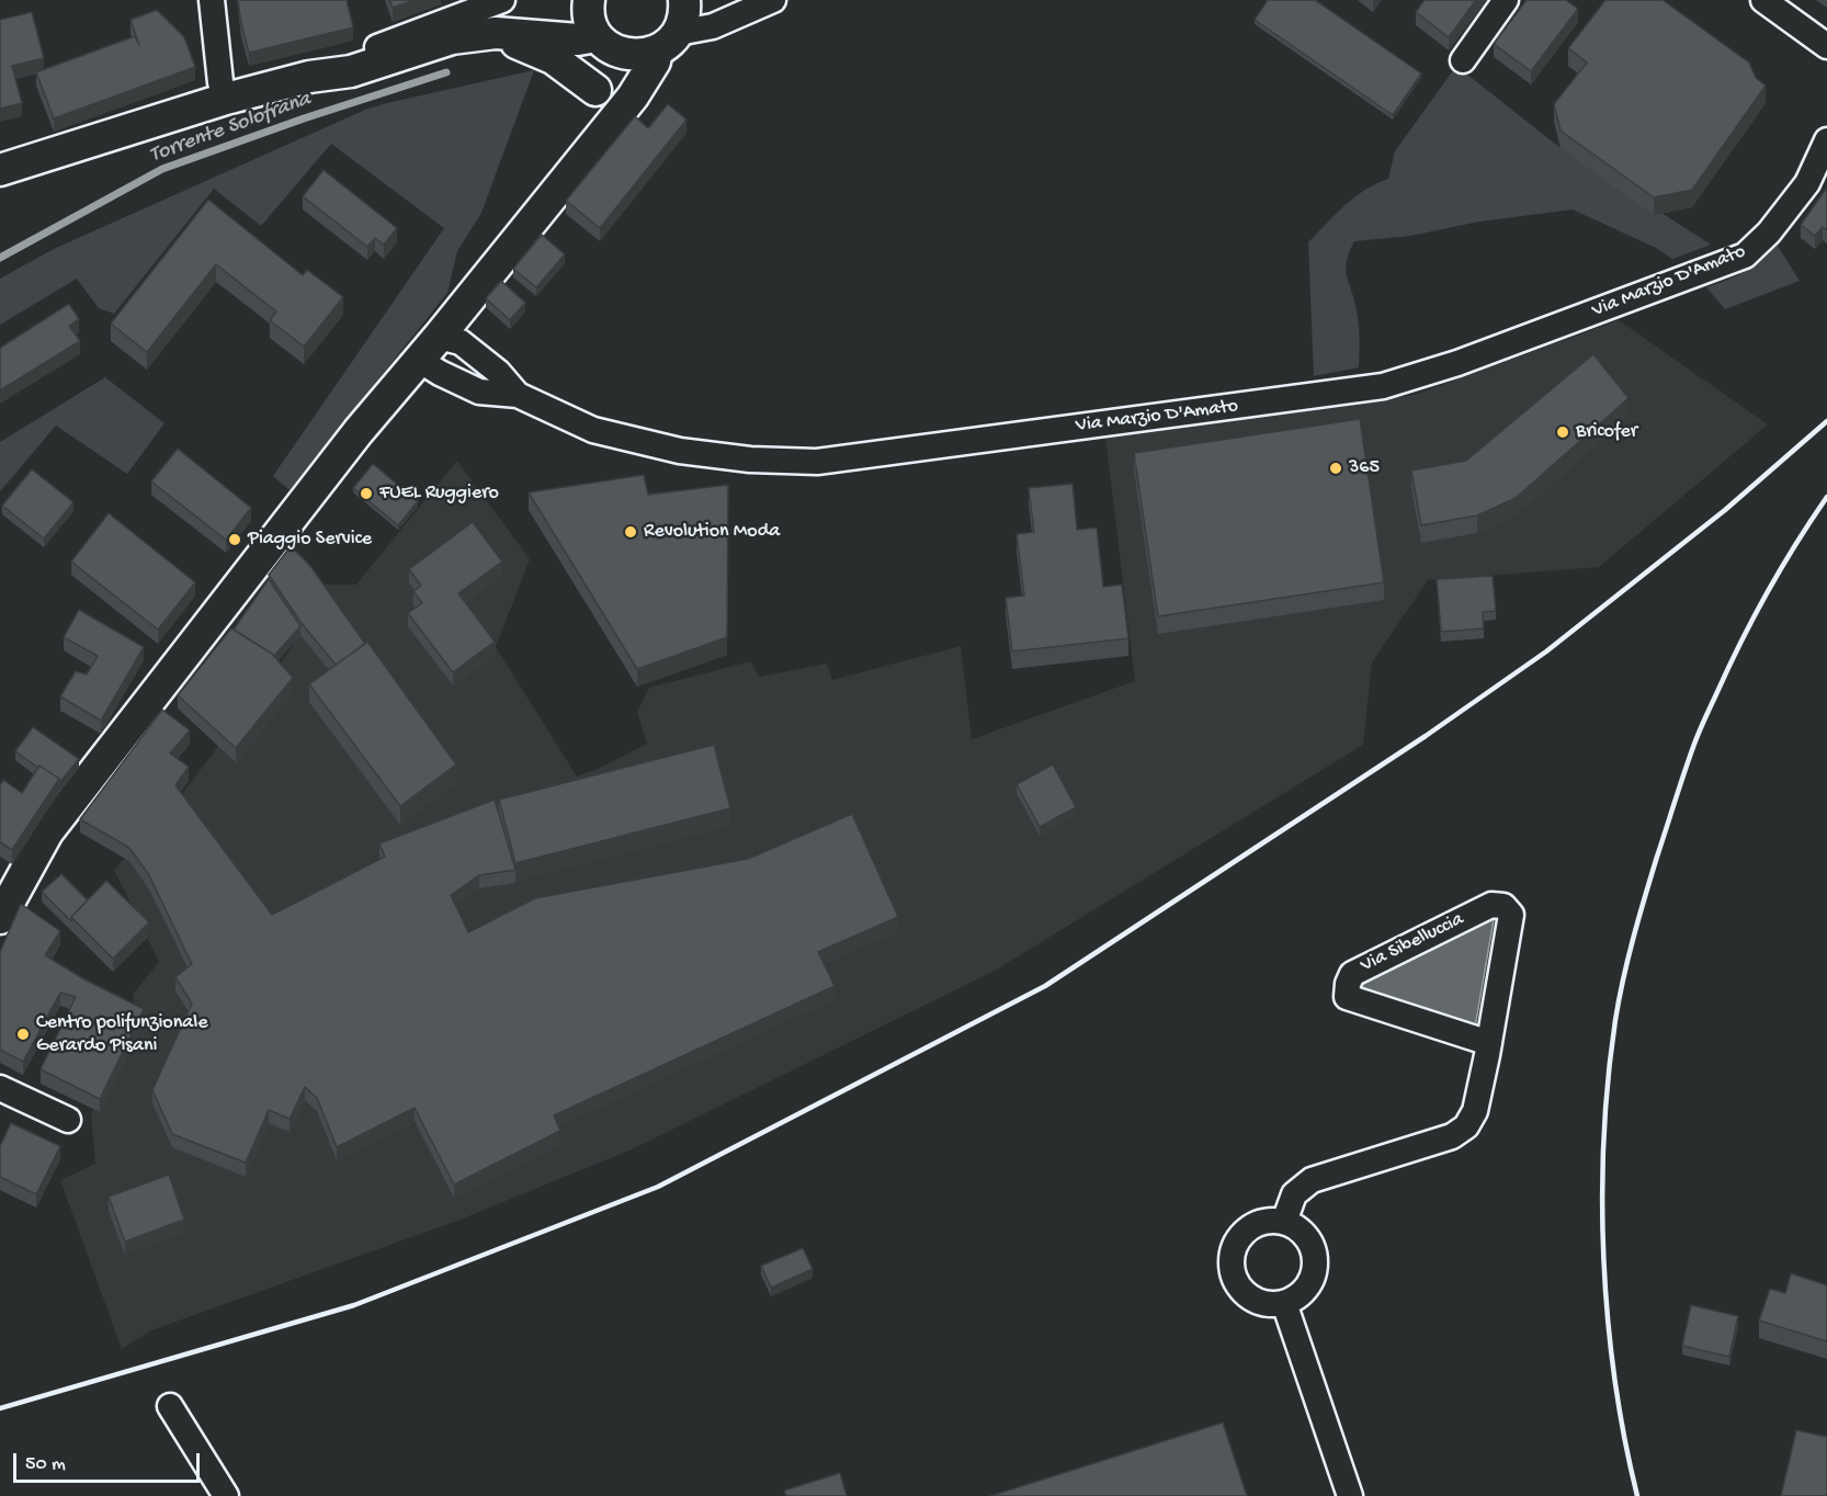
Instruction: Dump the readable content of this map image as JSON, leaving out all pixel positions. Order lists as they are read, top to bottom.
{
  "streets": {
    "street": ["Via Marzio D'Amato", "Via Sibelluccia"]
  },
  "water": ["Torrente Solofrana"],
  "places": [
    "Bricofer",
    "365",
    "FUEL Ruggiero",
    "Revolution Moda",
    "Piaggio Service",
    "Centro polifunzionale Gerardo Pisani"
  ],
  "scale_bar": "50 m"
}
